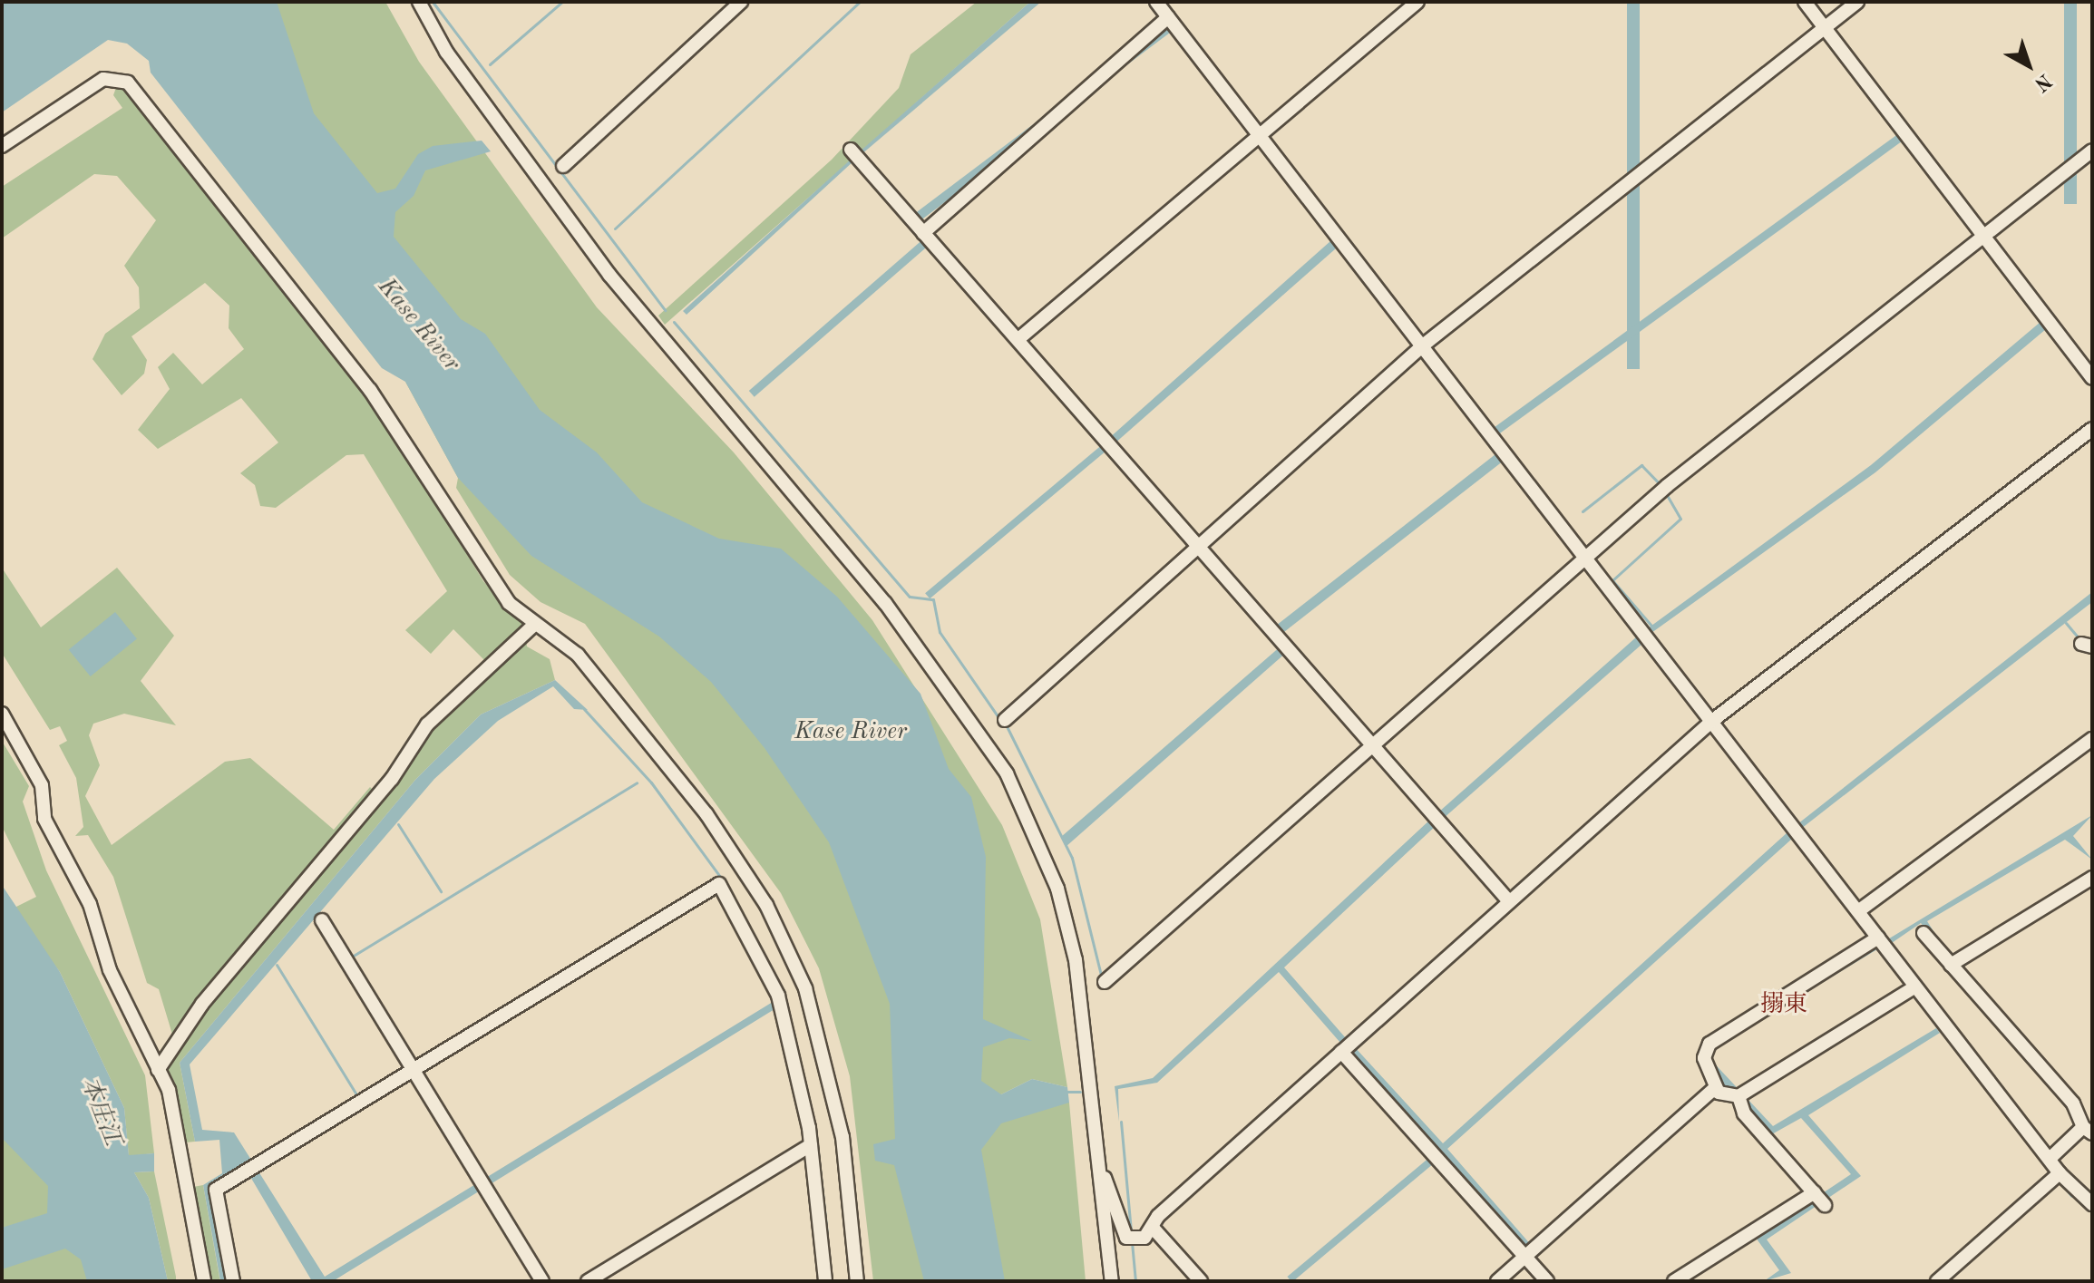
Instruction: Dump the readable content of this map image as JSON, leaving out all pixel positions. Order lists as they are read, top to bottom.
{
  "districts": ["搦東"],
  "water": ["Kase River", "本庄江"],
  "north": "bottom right"
}
